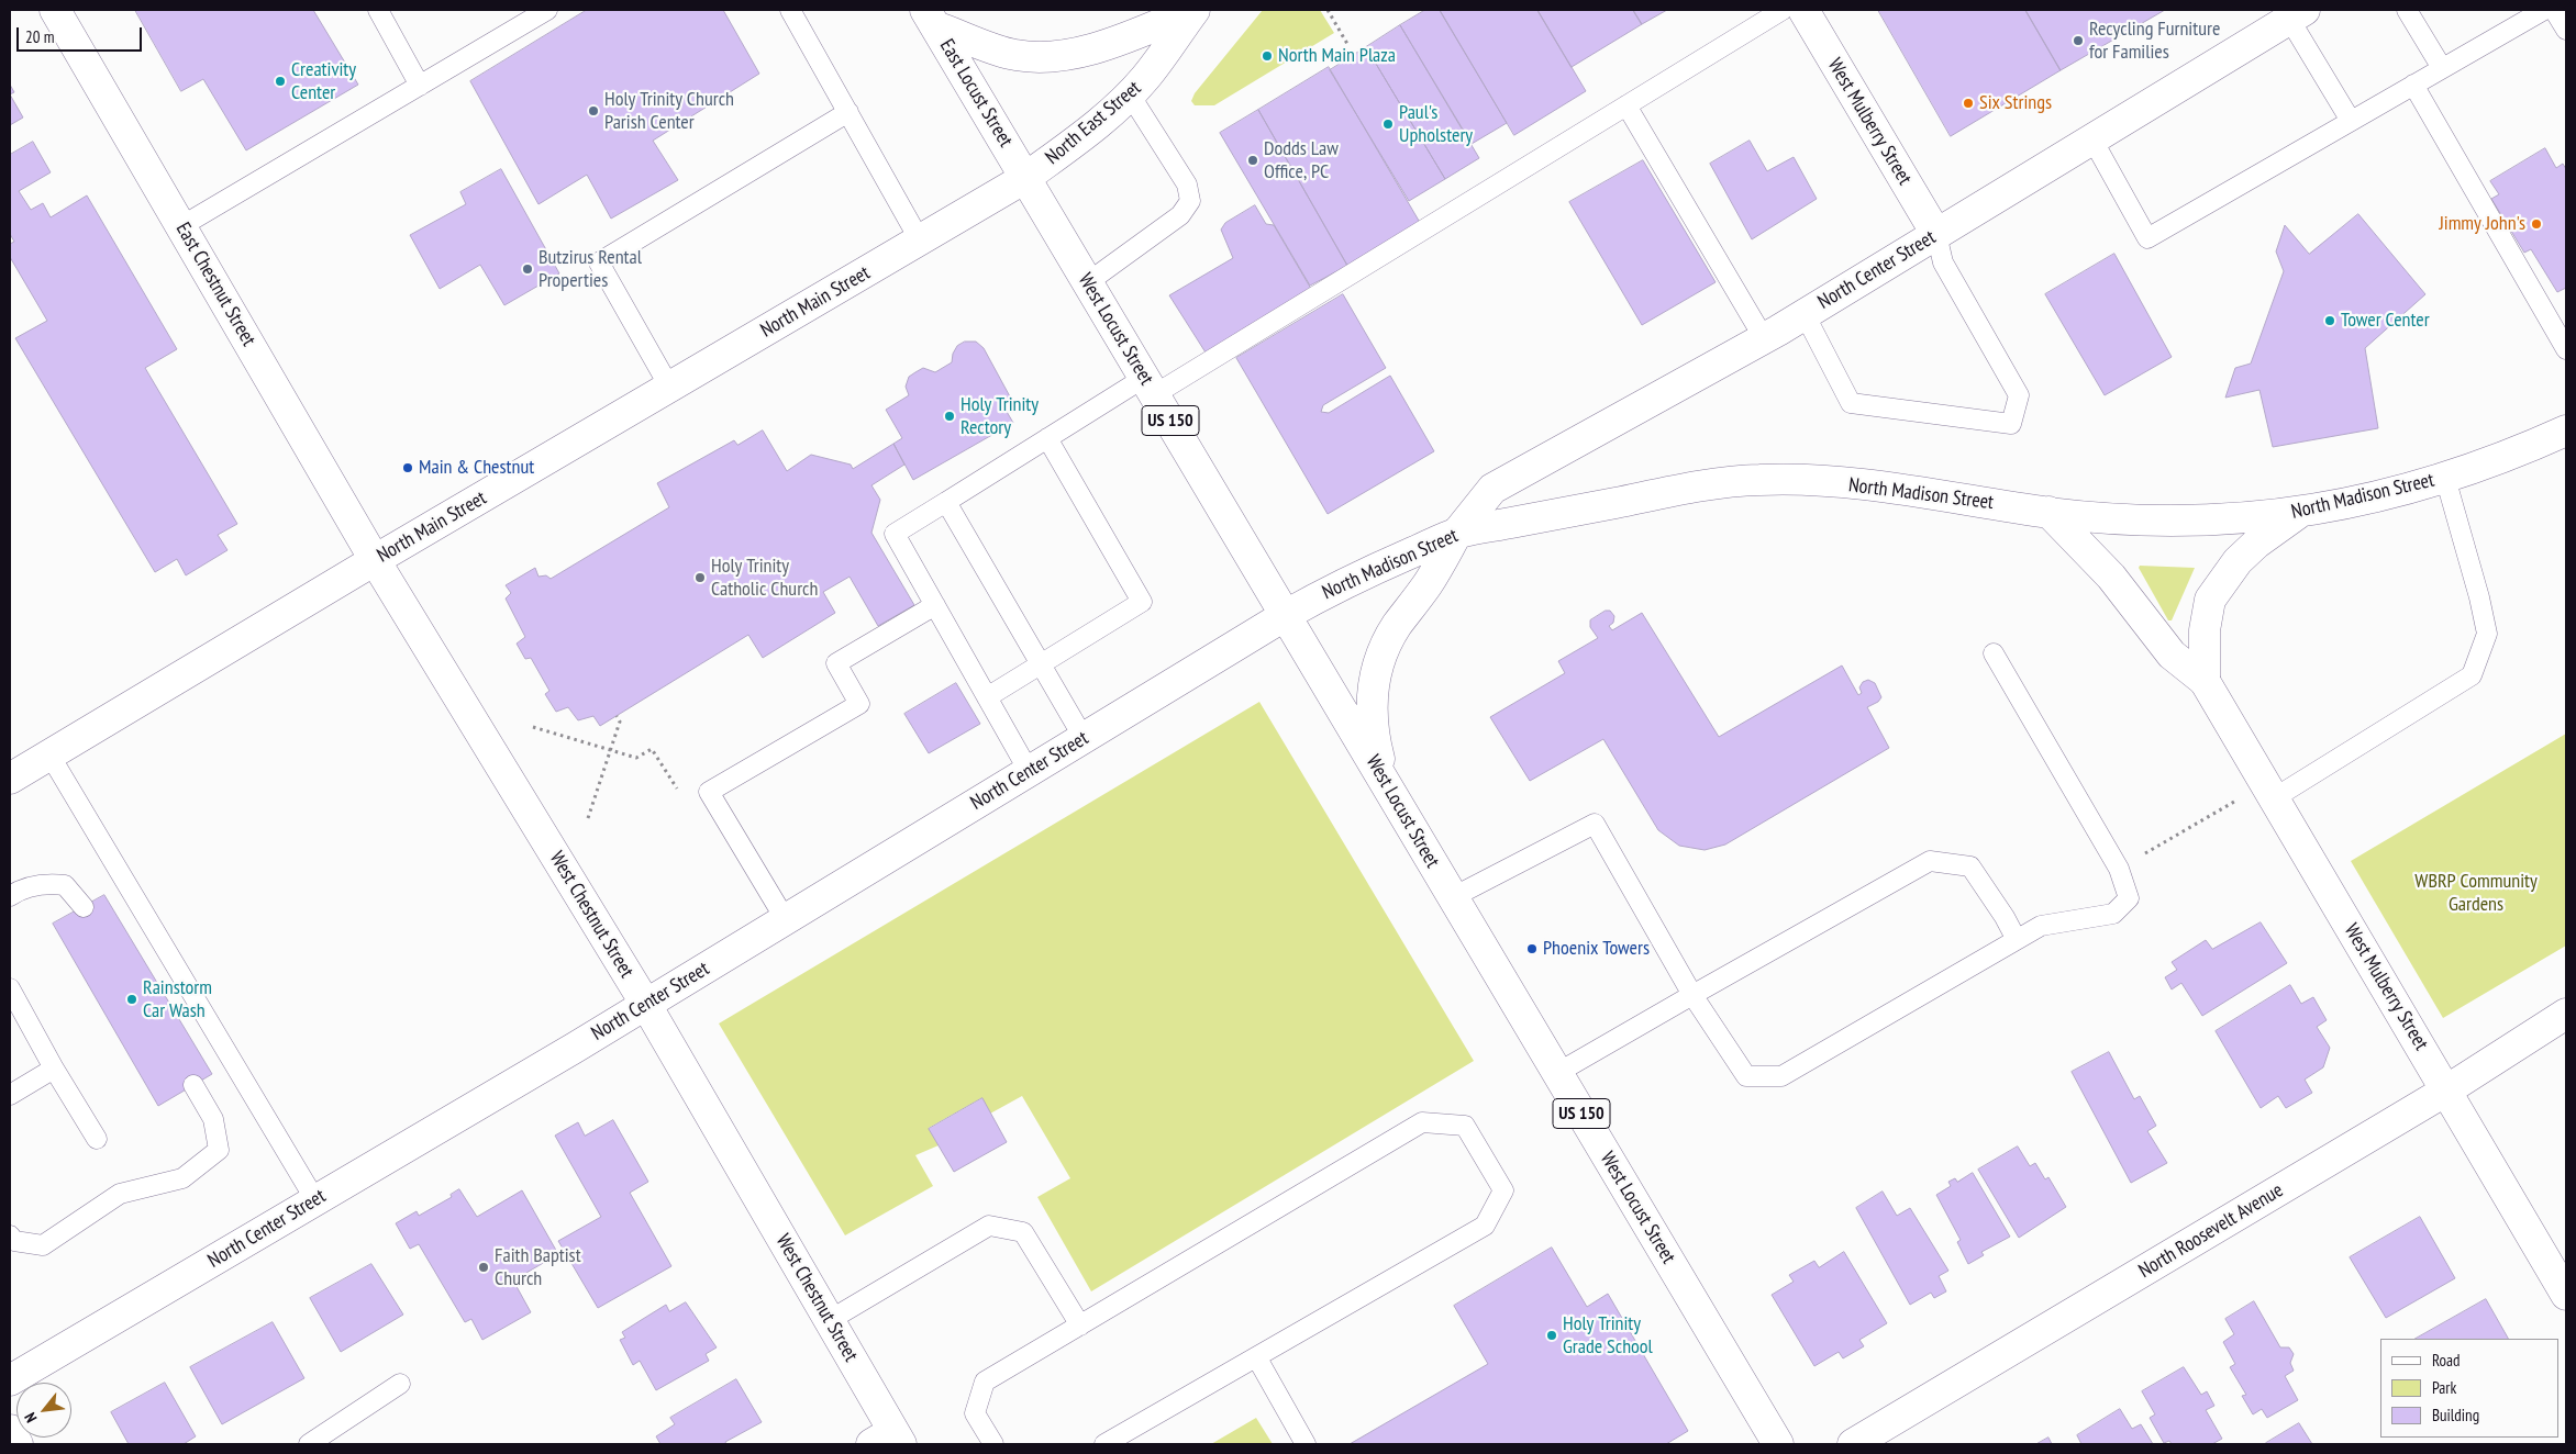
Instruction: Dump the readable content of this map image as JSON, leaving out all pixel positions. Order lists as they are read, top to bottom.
{
  "streets": {
    "main road": [
      "East Locust Street",
      "West Mulberry Street",
      "North East Street",
      "North Center Street",
      "East Chestnut Street",
      "North Main Street",
      "West Locust Street",
      "US 150",
      "North Madison Street",
      "West Chestnut Street",
      "North Roosevelt Avenue"
    ]
  },
  "crossings": [
    ["East Locust Street", "North East Street"],
    ["East Locust Street", "North Main Street"],
    ["East Locust Street", "West Locust Street"],
    ["West Mulberry Street", "North Center Street"],
    ["West Mulberry Street", "North Roosevelt Avenue"],
    ["North East Street", "North Main Street"],
    ["North East Street", "West Locust Street"],
    ["North Center Street", "West Locust Street"],
    ["North Center Street", "North Madison Street"],
    ["North Center Street", "West Chestnut Street"],
    ["East Chestnut Street", "North Main Street"],
    ["East Chestnut Street", "West Chestnut Street"],
    ["North Main Street", "West Locust Street"],
    ["North Main Street", "West Chestnut Street"],
    ["West Locust Street", "North Madison Street"]
  ],
  "parks": ["WBRP Community Gardens"],
  "places": [
    "Recycling Furniture for Families",
    "North Main Plaza",
    "Creativity Center",
    "Six Strings",
    "Holy Trinity Church Parish Center",
    "Paul's Upholstery",
    "Dodds Law Office, PC",
    "Jimmy John's",
    "Butzirus Rental Properties",
    "Tower Center",
    "Holy Trinity Rectory",
    "Main & Chestnut",
    "Holy Trinity Catholic Church",
    "Phoenix Towers",
    "Rainstorm Car Wash",
    "Faith Baptist Church",
    "Holy Trinity Grade School"
  ],
  "legend": ["Road", "Park", "Building"],
  "scale_bar": "20 m",
  "north": "bottom left"
}
